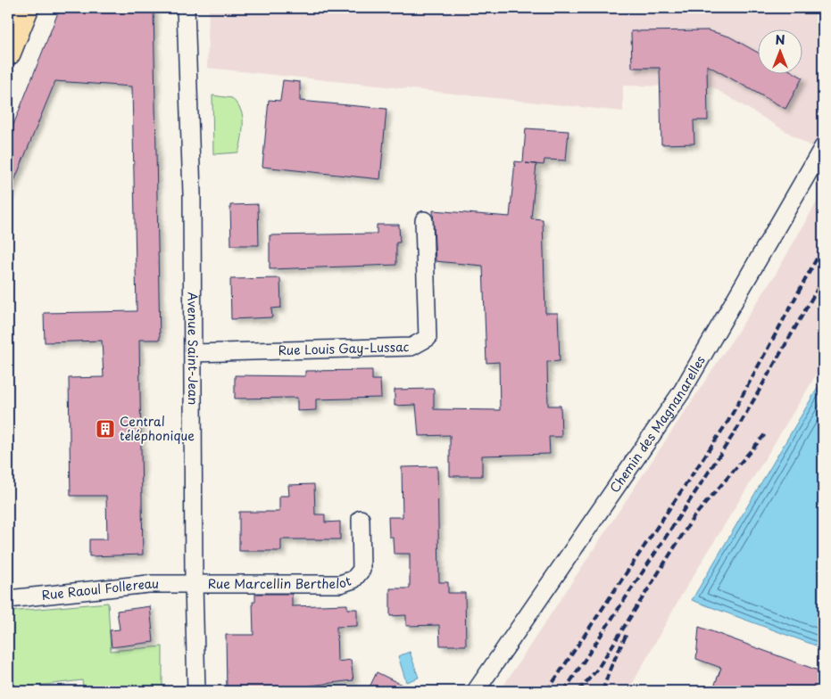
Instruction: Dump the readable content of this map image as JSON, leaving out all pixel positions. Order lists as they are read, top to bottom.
{
  "streets": {
    "street": [
      "Rue Louis Gay-Lussac",
      "Avenue Saint-Jean",
      "Chemin des Magnanarelles",
      "Rue Marcellin Berthelot",
      "Rue Raoul Follereau"
    ]
  },
  "crossings": [
    ["Rue Louis Gay-Lussac", "Avenue Saint-Jean"],
    ["Avenue Saint-Jean", "Rue Marcellin Berthelot"],
    ["Avenue Saint-Jean", "Rue Raoul Follereau"],
    ["Rue Marcellin Berthelot", "Rue Raoul Follereau"]
  ],
  "places": {
    "building": ["Central téléphonique"]
  },
  "north": "top"
}
